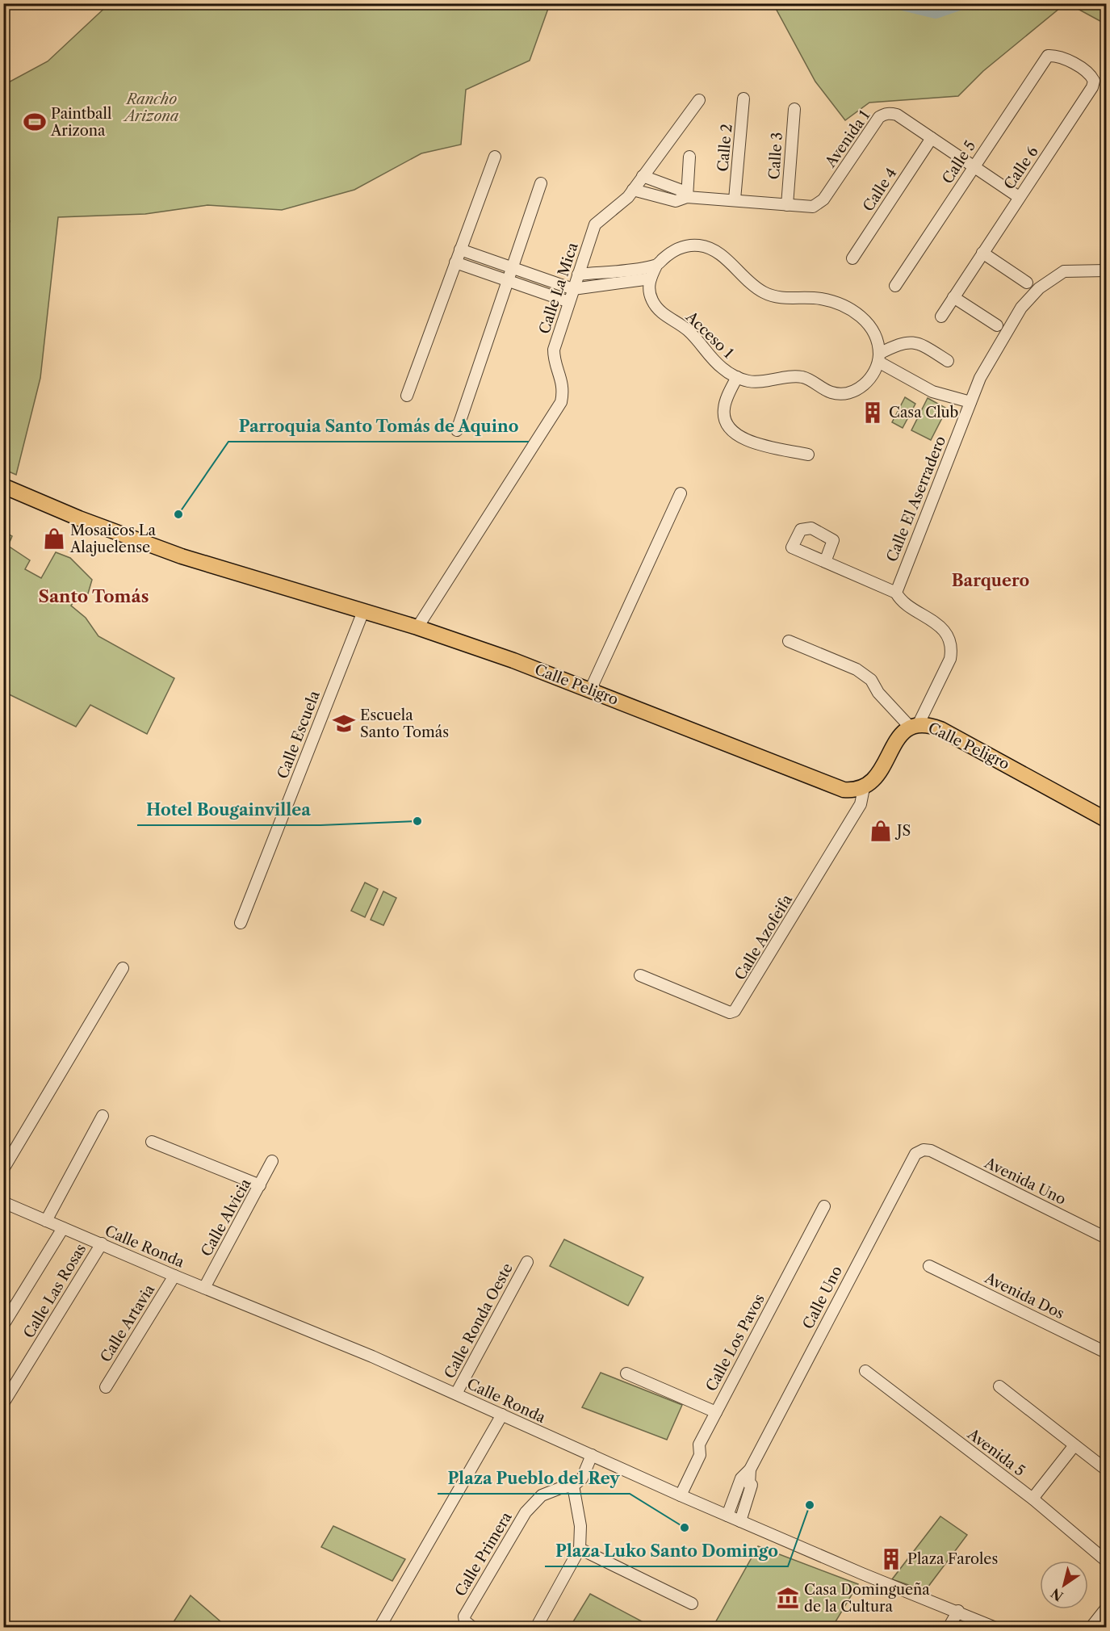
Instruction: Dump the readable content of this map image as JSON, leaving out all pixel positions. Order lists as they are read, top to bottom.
{
  "streets": {
    "main road": ["Calle Peligro"],
    "street": [
      "Avenida 1",
      "Calle 2",
      "Calle 3",
      "Calle 5",
      "Calle 6",
      "Calle 4",
      "Calle La Mica",
      "Acceso 1",
      "Calle El Aserradero",
      "Calle Escuela",
      "Calle Azofeifa",
      "Avenida Uno",
      "Calle Alvicia",
      "Calle Ronda",
      "Calle Las Rosas",
      "Avenida Dos",
      "Calle Uno",
      "Calle Ronda Oeste",
      "Calle Artavia",
      "Calle Los Pavos",
      "Avenida 5",
      "Calle Primera"
    ]
  },
  "crossings": [
    ["Avenida 1", "Calle 2"],
    ["Avenida 1", "Calle 3"],
    ["Avenida 1", "Calle 5"],
    ["Avenida 1", "Calle 6"],
    ["Avenida 1", "Calle 4"],
    ["Avenida 1", "Calle La Mica"],
    ["Calle 5", "Calle 6"],
    ["Calle La Mica", "Calle Peligro"],
    ["Calle Peligro", "Calle Escuela"],
    ["Calle Peligro", "Calle Azofeifa"],
    ["Avenida Uno", "Calle Uno"],
    ["Calle Alvicia", "Calle Ronda"],
    ["Calle Ronda", "Calle Las Rosas"],
    ["Calle Ronda", "Calle Uno"],
    ["Calle Ronda", "Calle Ronda Oeste"],
    ["Calle Ronda", "Calle Artavia"],
    ["Calle Ronda", "Calle Los Pavos"]
  ],
  "districts": ["Barquero", "Santo Tomás"],
  "parks": ["Rancho Arizona"],
  "places": {
    "sports": ["Paintball Arizona"],
    "building": ["Casa Club", "Plaza Faroles"],
    "other": [
      "Parroquia Santo Tomás de Aquino",
      "Hotel Bougainvillea",
      "Plaza Luko Santo Domingo",
      "Plaza Pueblo del Rey"
    ],
    "shop": ["Mosaicos La Alajuelense", "JS"],
    "school or university": ["Escuela Santo Tomás"],
    "museum": ["Casa Domingueña de la Cultura"]
  },
  "north": "bottom left"
}
